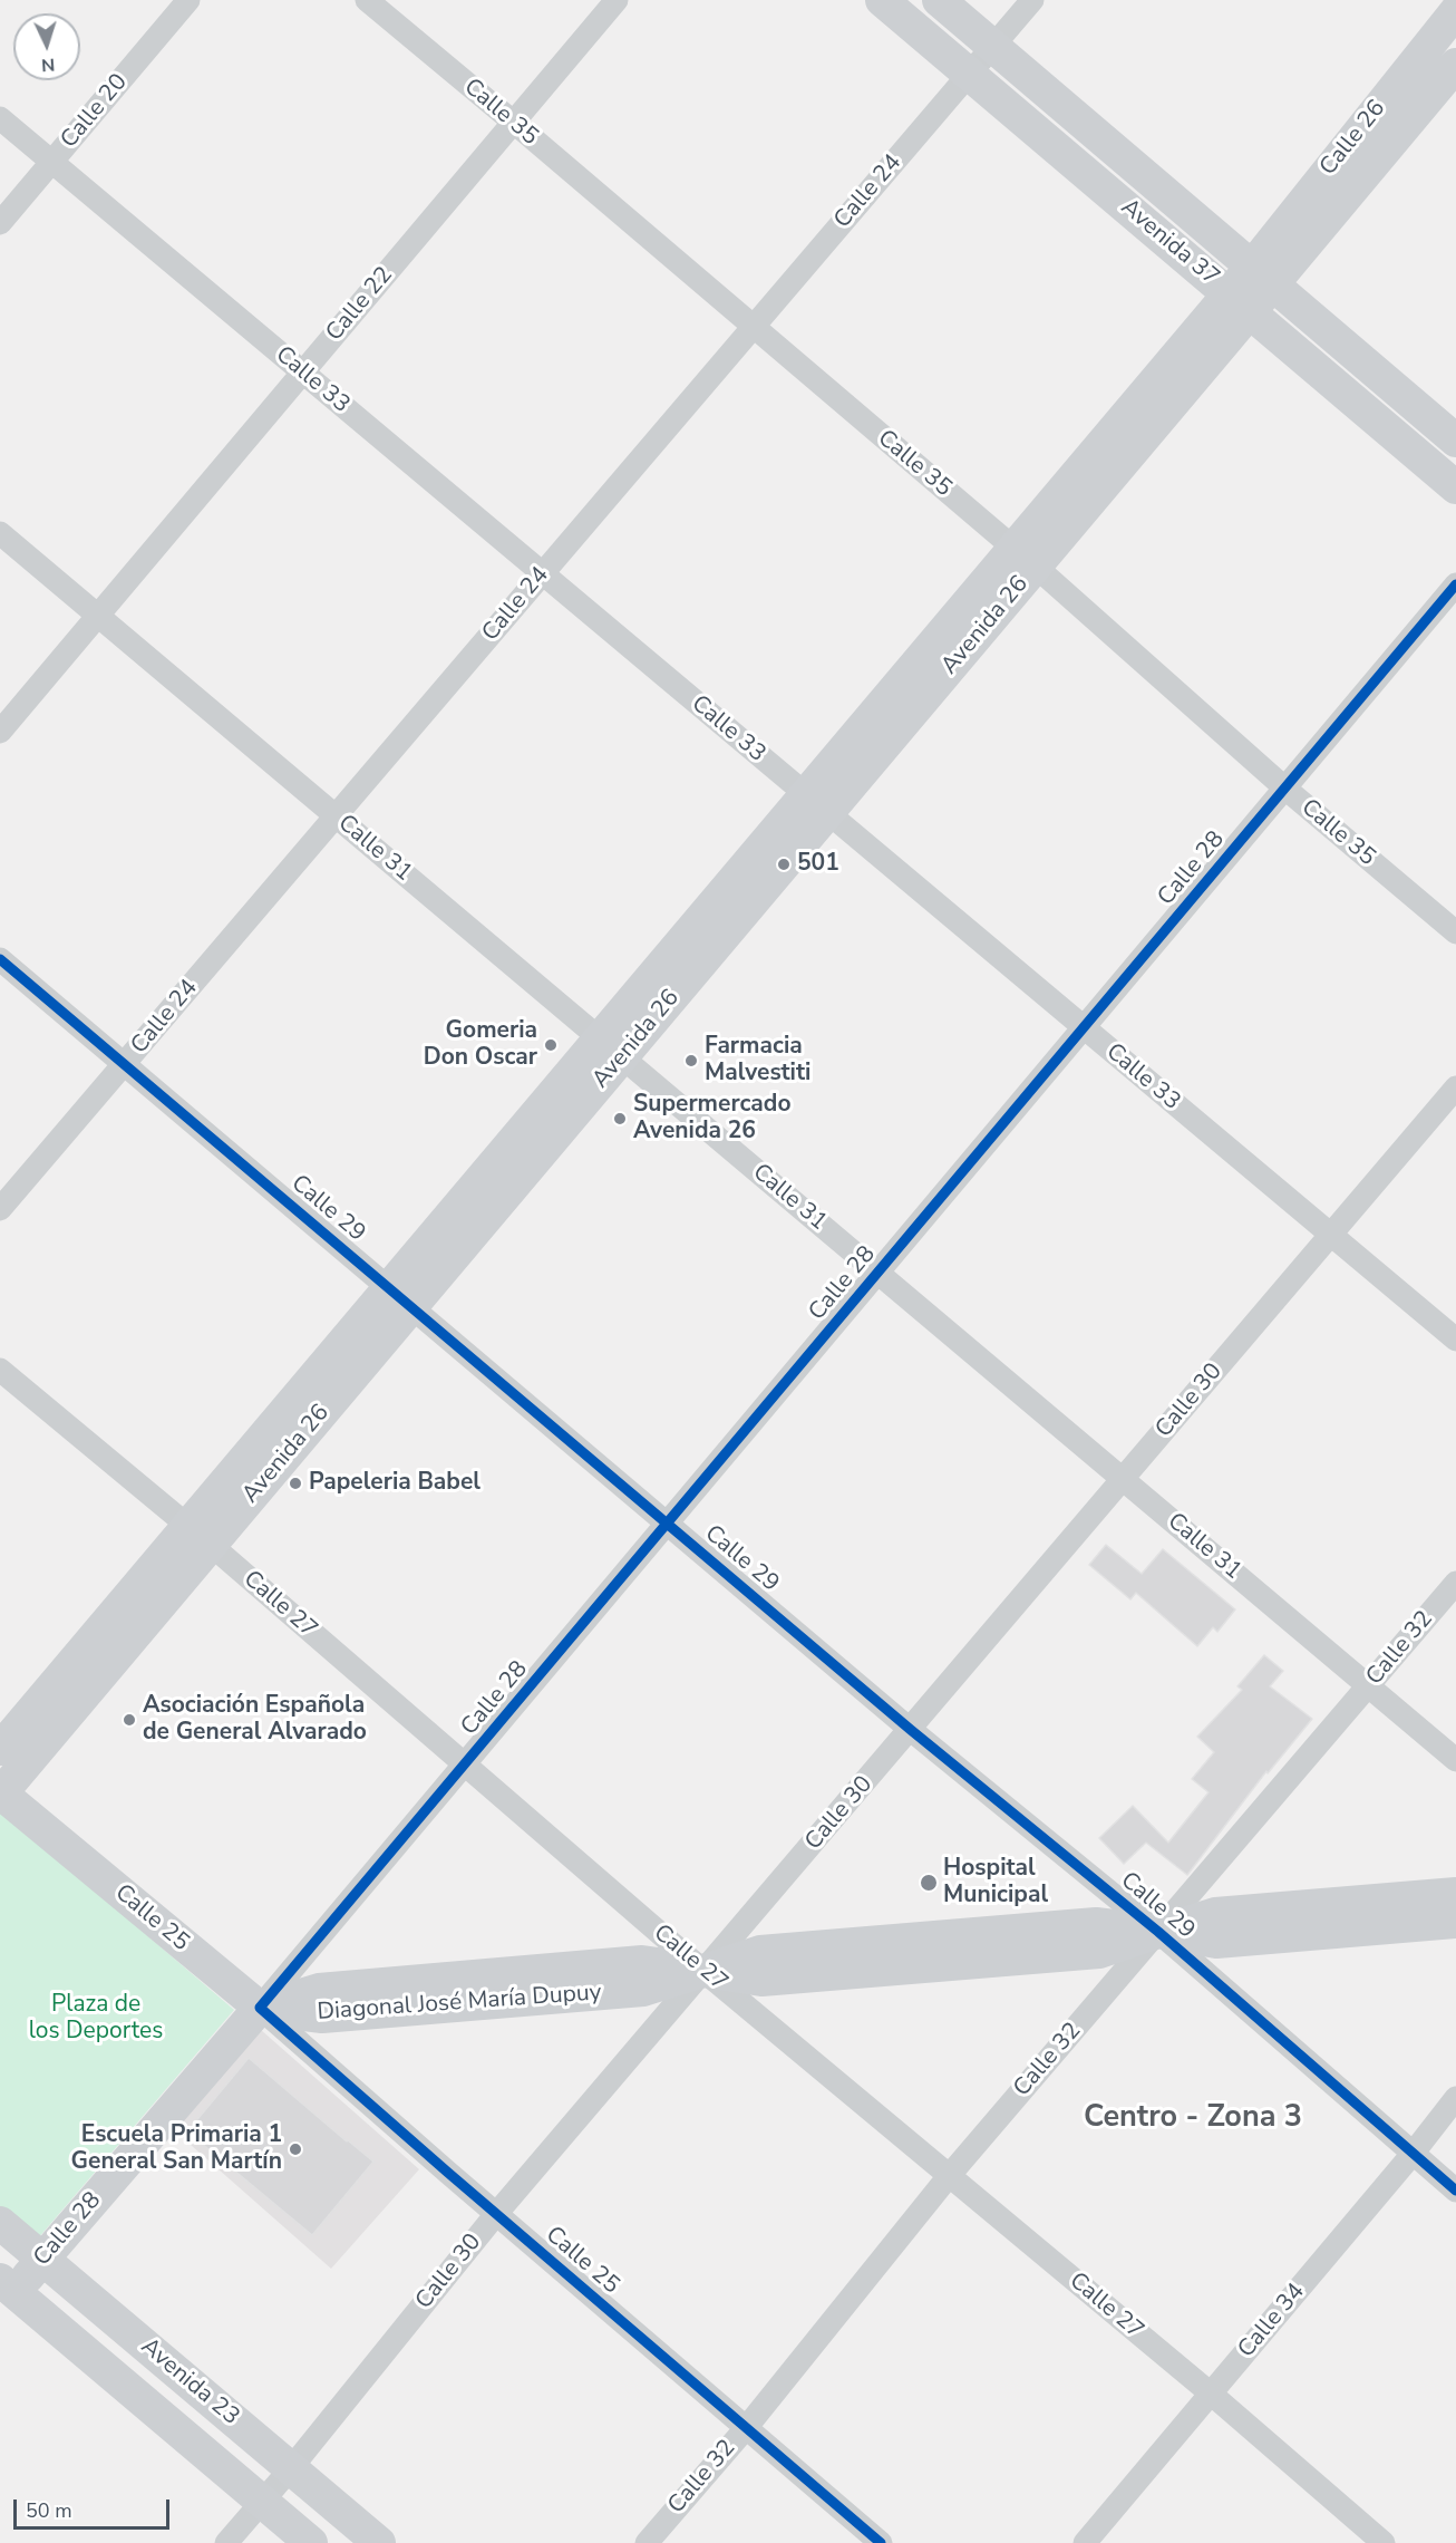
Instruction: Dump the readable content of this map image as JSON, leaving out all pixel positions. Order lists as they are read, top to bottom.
{
  "streets": {
    "main road": [
      "Calle 26",
      "Avenida 37",
      "Avenida 26",
      "Calle 28",
      "Calle 25",
      "Diagonal José María Dupuy",
      "Avenida 23"
    ],
    "street": [
      "Calle 20",
      "Calle 35",
      "Calle 24",
      "Calle 22",
      "Calle 33",
      "Calle 31",
      "Calle 29",
      "Calle 30",
      "Calle 27",
      "Calle 32",
      "Calle 34"
    ]
  },
  "crossings": [
    ["Calle 20", "Calle 33"],
    ["Calle 35", "Calle 24"],
    ["Calle 35", "Calle 22"],
    ["Calle 35", "Avenida 26"],
    ["Calle 35", "Calle 28"],
    ["Calle 26", "Avenida 37"],
    ["Calle 26", "Avenida 26"],
    ["Calle 24", "Avenida 37"],
    ["Calle 24", "Calle 33"],
    ["Calle 24", "Calle 31"],
    ["Calle 24", "Calle 29"],
    ["Avenida 37", "Avenida 26"],
    ["Calle 22", "Calle 33"],
    ["Calle 22", "Calle 31"],
    ["Calle 33", "Avenida 26"],
    ["Calle 33", "Calle 28"],
    ["Calle 33", "Calle 30"],
    ["Avenida 26", "Calle 31"],
    ["Avenida 26", "Calle 29"],
    ["Avenida 26", "Calle 27"],
    ["Avenida 26", "Calle 25"],
    ["Calle 31", "Calle 28"],
    ["Calle 31", "Calle 30"],
    ["Calle 31", "Calle 32"],
    ["Calle 28", "Calle 29"],
    ["Calle 28", "Calle 27"],
    ["Calle 28", "Calle 25"],
    ["Calle 28", "Diagonal José María Dupuy"],
    ["Calle 28", "Avenida 23"],
    ["Calle 29", "Calle 30"],
    ["Calle 29", "Calle 32"],
    ["Calle 29", "Diagonal José María Dupuy"],
    ["Calle 29", "Calle 34"],
    ["Calle 30", "Calle 27"],
    ["Calle 30", "Calle 25"],
    ["Calle 30", "Diagonal José María Dupuy"],
    ["Calle 30", "Avenida 23"],
    ["Calle 27", "Calle 32"],
    ["Calle 27", "Diagonal José María Dupuy"],
    ["Calle 27", "Calle 34"],
    ["Calle 32", "Calle 25"],
    ["Calle 32", "Diagonal José María Dupuy"],
    ["Calle 25", "Diagonal José María Dupuy"]
  ],
  "districts": ["Centro - Zona 3"],
  "parks": ["Plaza de los Deportes"],
  "places": [
    "501",
    "Gomeria Don Oscar",
    "Farmacia Malvestiti",
    "Supermercado Avenida 26",
    "Papeleria Babel",
    "Asociación Española de General Alvarado",
    "Hospital Municipal",
    "Escuela Primaria 1 General San Martín"
  ],
  "scale_bar": "50 m",
  "north": "bottom"
}
